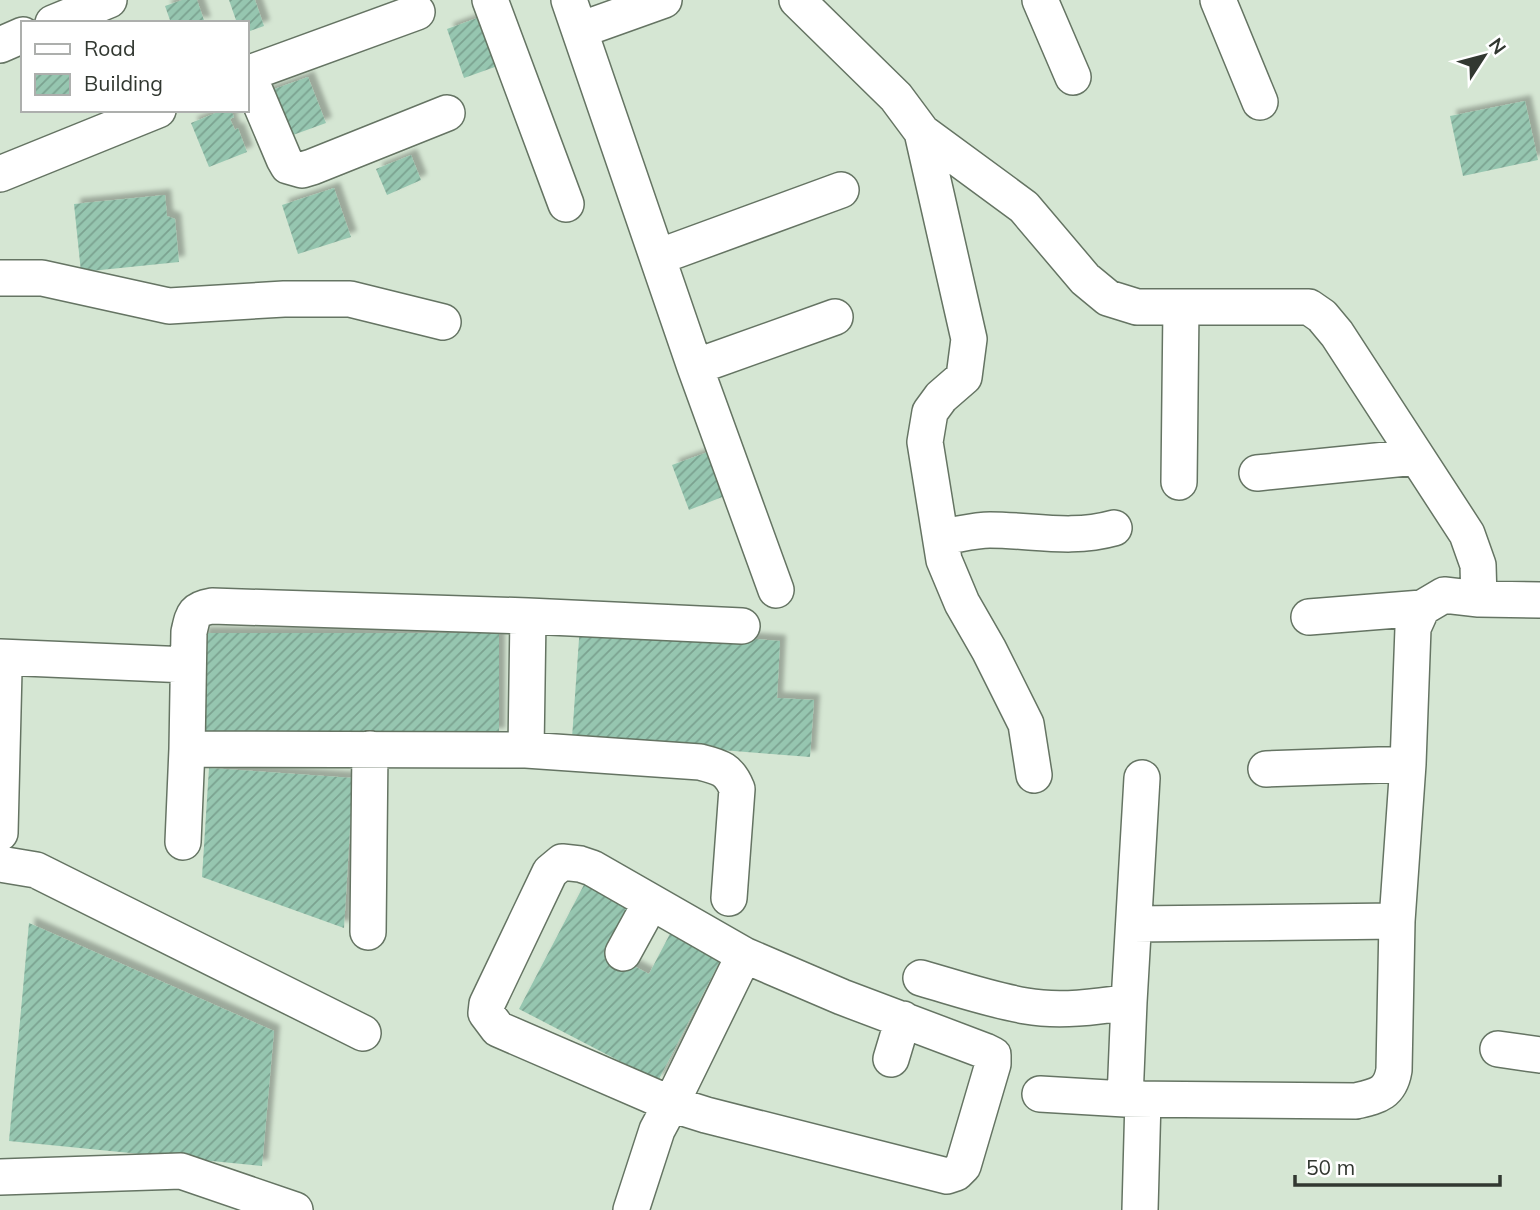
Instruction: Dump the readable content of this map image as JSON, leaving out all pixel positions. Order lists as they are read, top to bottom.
{
  "legend": ["Road", "Building"],
  "scale_bar": "50 m",
  "north": "top right"
}
